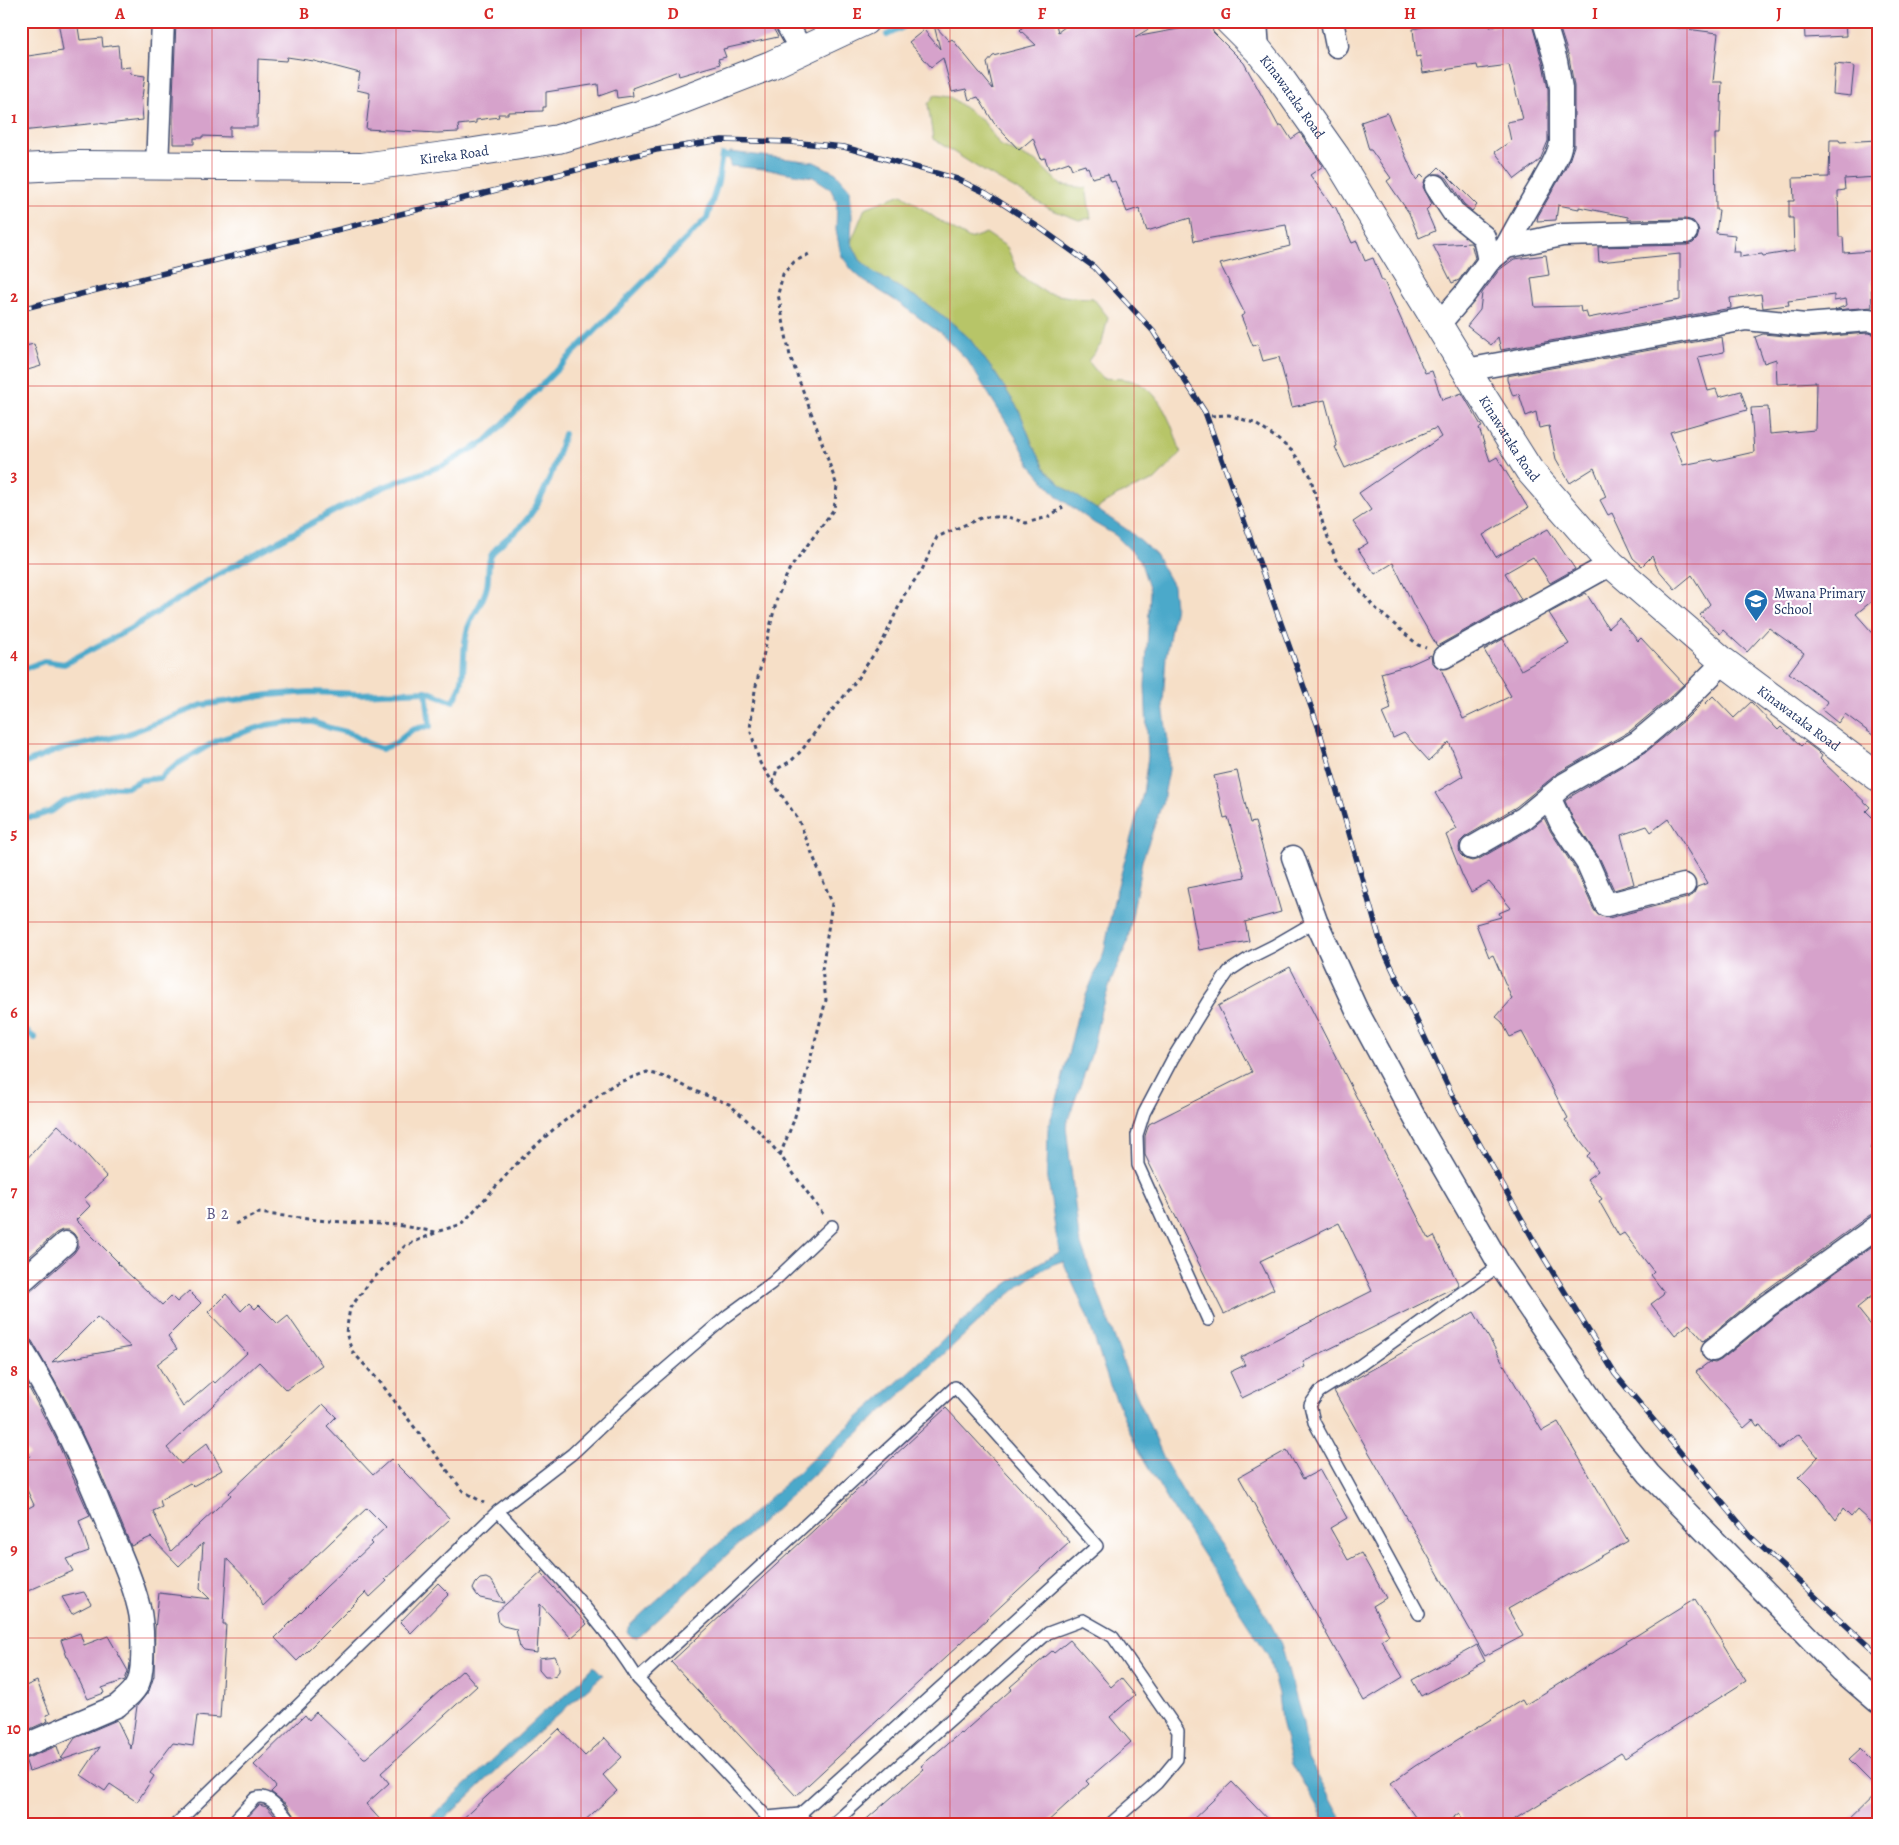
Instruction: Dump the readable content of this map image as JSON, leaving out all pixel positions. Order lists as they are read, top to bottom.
{
  "streets": {
    "street": ["Kinawataka Road", "Kireka Road"]
  },
  "districts": ["B 2"],
  "places": {
    "school or university": ["Mwana Primary School"]
  },
  "grid": {
    "columns": [
      "A",
      "B",
      "C",
      "D",
      "E",
      "F",
      "G",
      "H",
      "I",
      "J"
    ],
    "rows": [
      "1",
      "2",
      "3",
      "4",
      "5",
      "6",
      "7",
      "8",
      "9",
      "10"
    ]
  }
}
